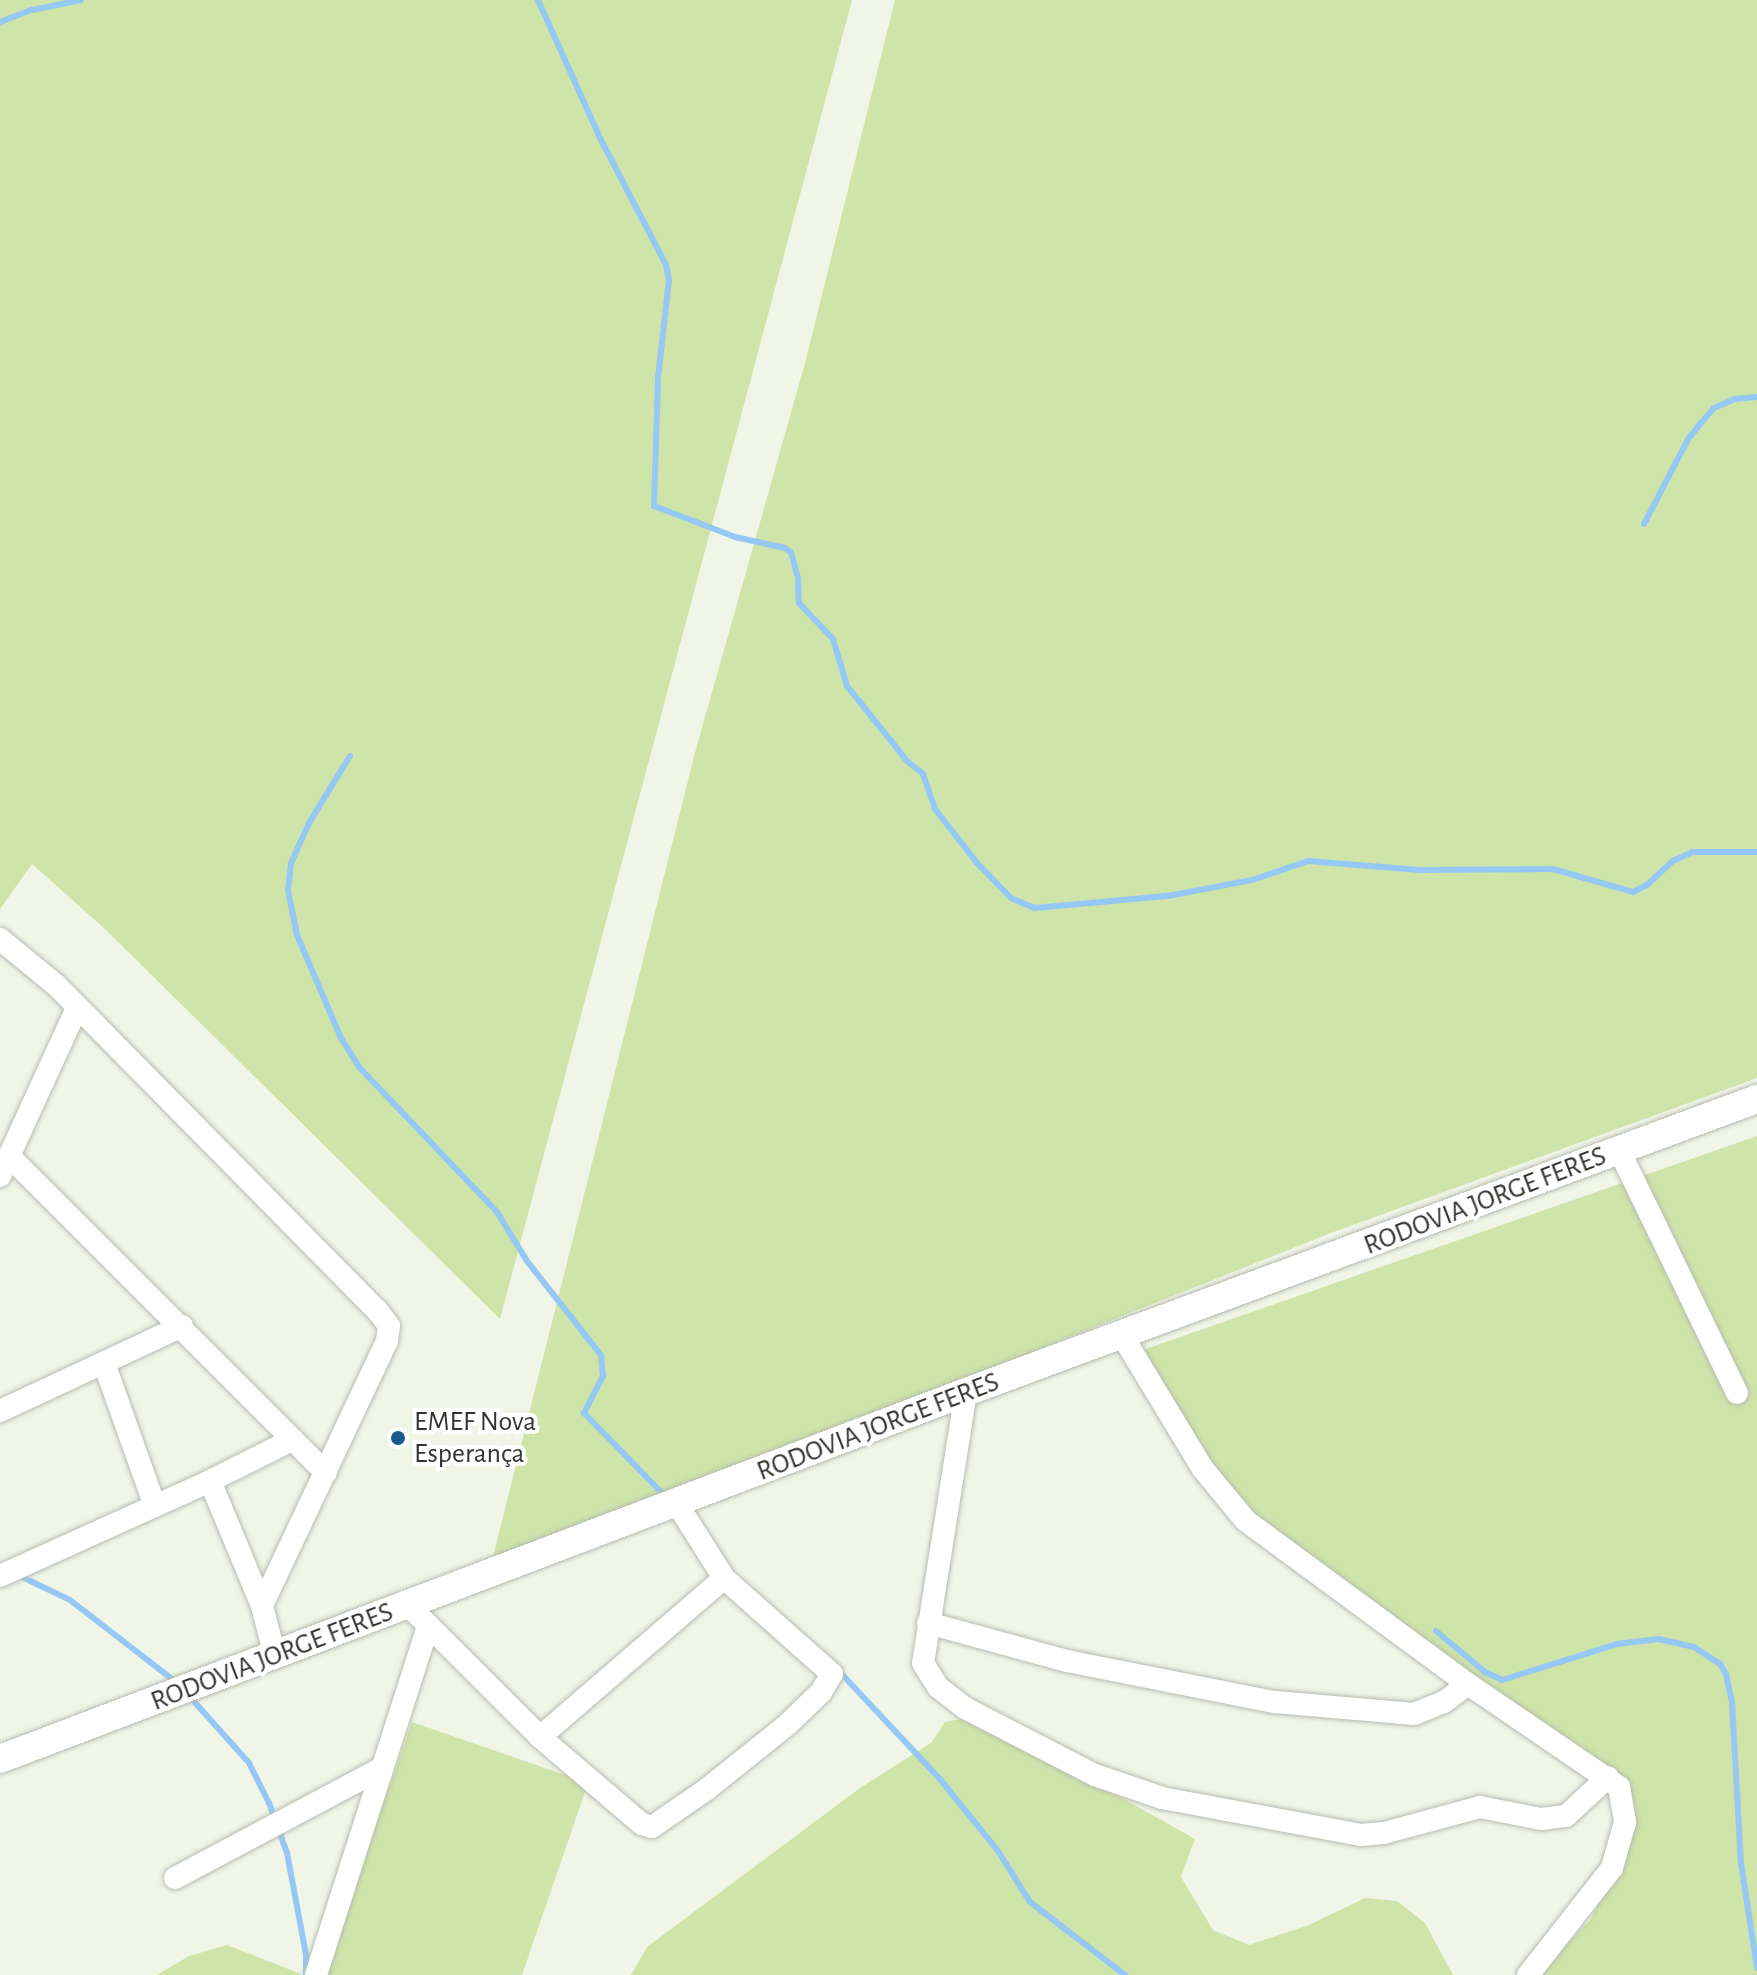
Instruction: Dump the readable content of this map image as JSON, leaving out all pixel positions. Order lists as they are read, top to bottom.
{
  "streets": {
    "main road": ["RODOVIA JORGE FERES"]
  },
  "places": ["EMEF Nova Esperança"]
}
